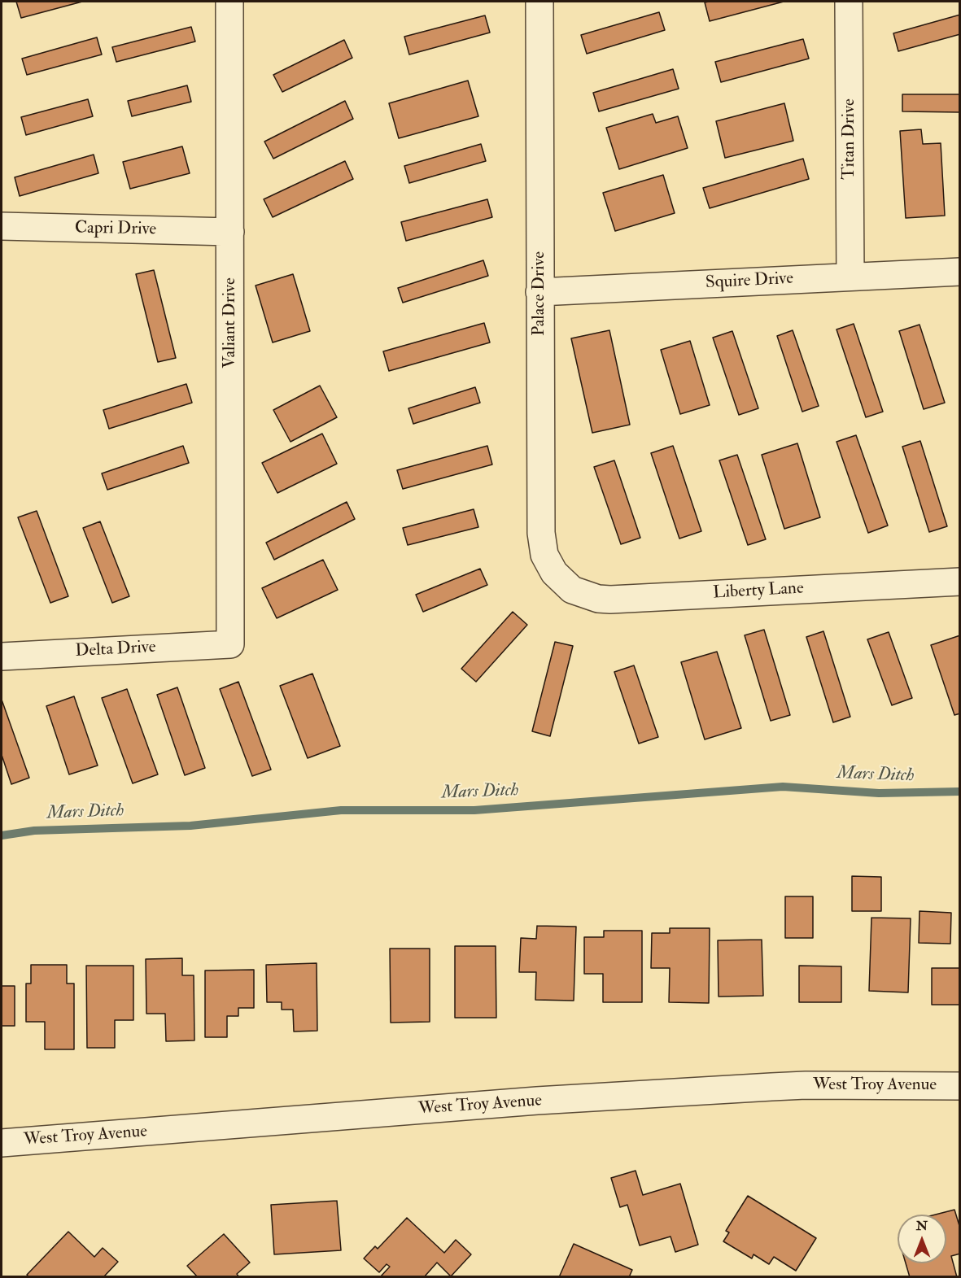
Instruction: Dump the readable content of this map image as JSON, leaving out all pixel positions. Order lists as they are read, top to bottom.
{
  "streets": {
    "street": [
      "Titan Drive",
      "Capri Drive",
      "Squire Drive",
      "Palace Drive",
      "Valiant Drive",
      "Liberty Lane",
      "Delta Drive",
      "West Troy Avenue"
    ]
  },
  "crossings": [
    ["Titan Drive", "Squire Drive"],
    ["Capri Drive", "Valiant Drive"],
    ["Squire Drive", "Palace Drive"],
    ["Palace Drive", "Liberty Lane"],
    ["Valiant Drive", "Delta Drive"]
  ],
  "water": ["Mars Ditch"],
  "north": "top"
}
